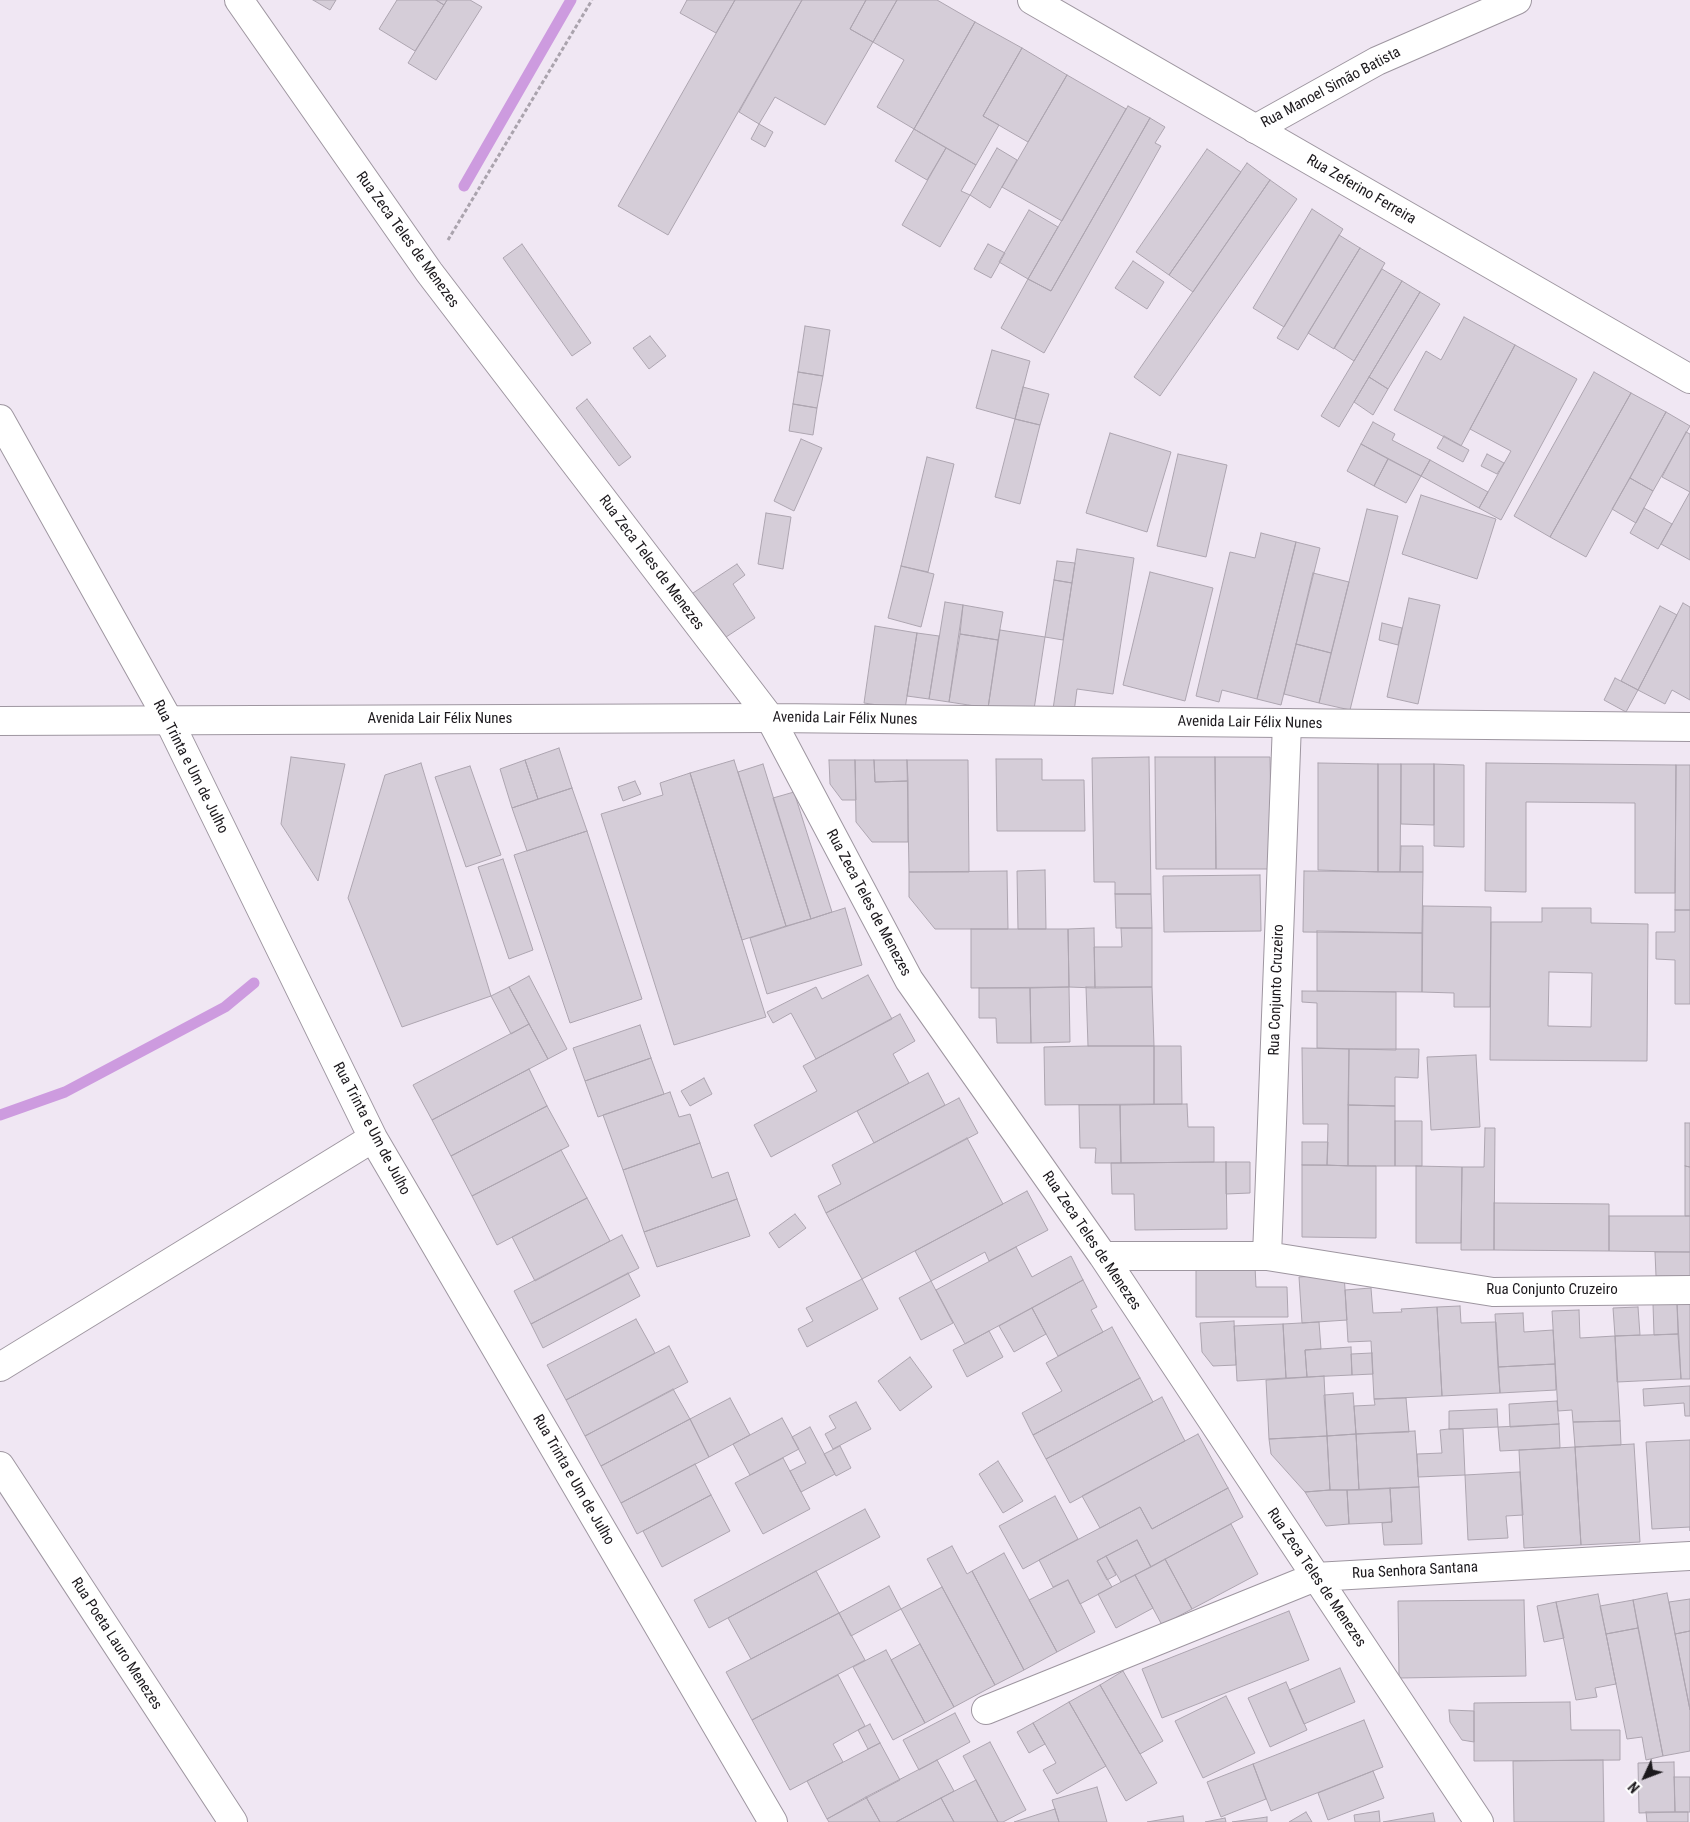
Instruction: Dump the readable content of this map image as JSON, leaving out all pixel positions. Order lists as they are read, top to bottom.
{
  "streets": {
    "street": [
      "Rua Manoel Simão Batista",
      "Rua Zeferino Ferreira",
      "Rua Zeca Teles de Menezes",
      "Avenida Lair Félix Nunes",
      "Rua Trinta e Um de Julho",
      "Rua Conjunto Cruzeiro",
      "Rua Senhora Santana",
      "Rua Poeta Lauro Menezes"
    ]
  },
  "crossings": [
    ["Rua Manoel Simão Batista", "Rua Zeferino Ferreira"],
    ["Rua Zeca Teles de Menezes", "Avenida Lair Félix Nunes"],
    ["Rua Zeca Teles de Menezes", "Rua Conjunto Cruzeiro"],
    ["Rua Zeca Teles de Menezes", "Rua Senhora Santana"],
    ["Avenida Lair Félix Nunes", "Rua Trinta e Um de Julho"],
    ["Avenida Lair Félix Nunes", "Rua Conjunto Cruzeiro"]
  ],
  "north": "bottom left"
}
